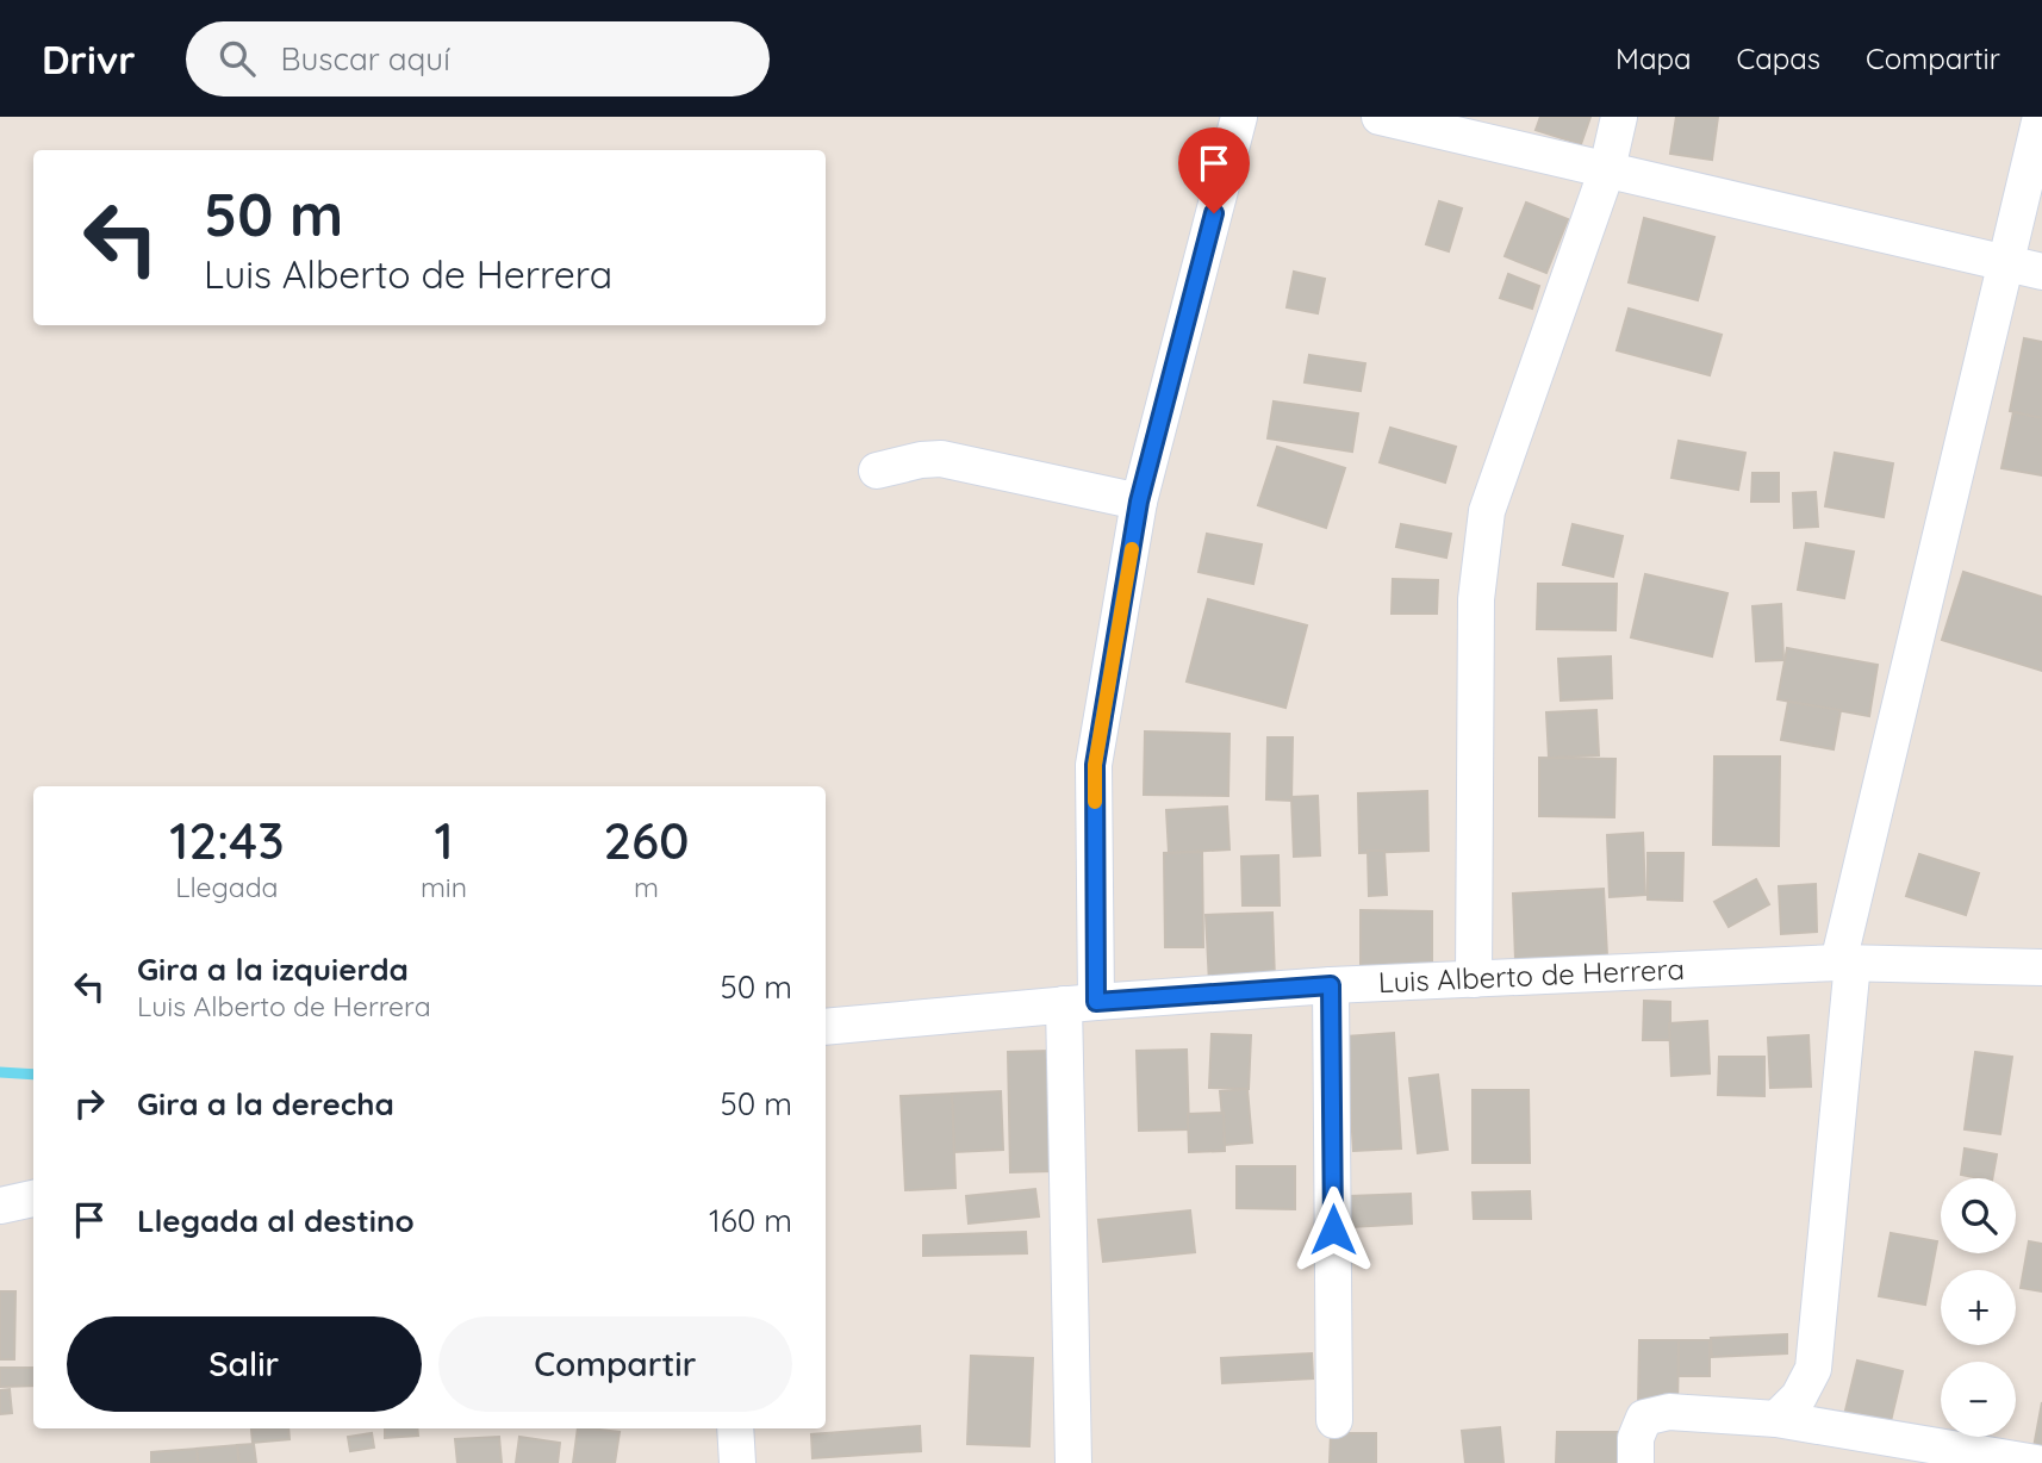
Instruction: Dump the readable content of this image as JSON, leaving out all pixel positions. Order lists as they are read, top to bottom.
{
  "streets": {
    "street": ["Luis Alberto de Herrera"]
  },
  "page": {
    "header": "Drivr",
    "search": "Buscar aquí",
    "nav": ["Mapa", "Capas", "Compartir"],
    "turn": ["50 m", "Luis Alberto de Herrera"],
    "eta": [
      "12:43",
      "Llegada",
      "1",
      "min",
      "260",
      "m"
    ],
    "list": [
      {
        "name": "Gira a la izquierda",
        "note": "Luis Alberto de Herrera",
        "value": "50 m"
      },
      {
        "name": "Gira a la derecha",
        "value": "50 m"
      },
      {
        "name": "Llegada al destino",
        "value": "160 m"
      }
    ],
    "map_buttons": ["+", "−"],
    "buttons": ["Salir", "Compartir"]
  }
}
